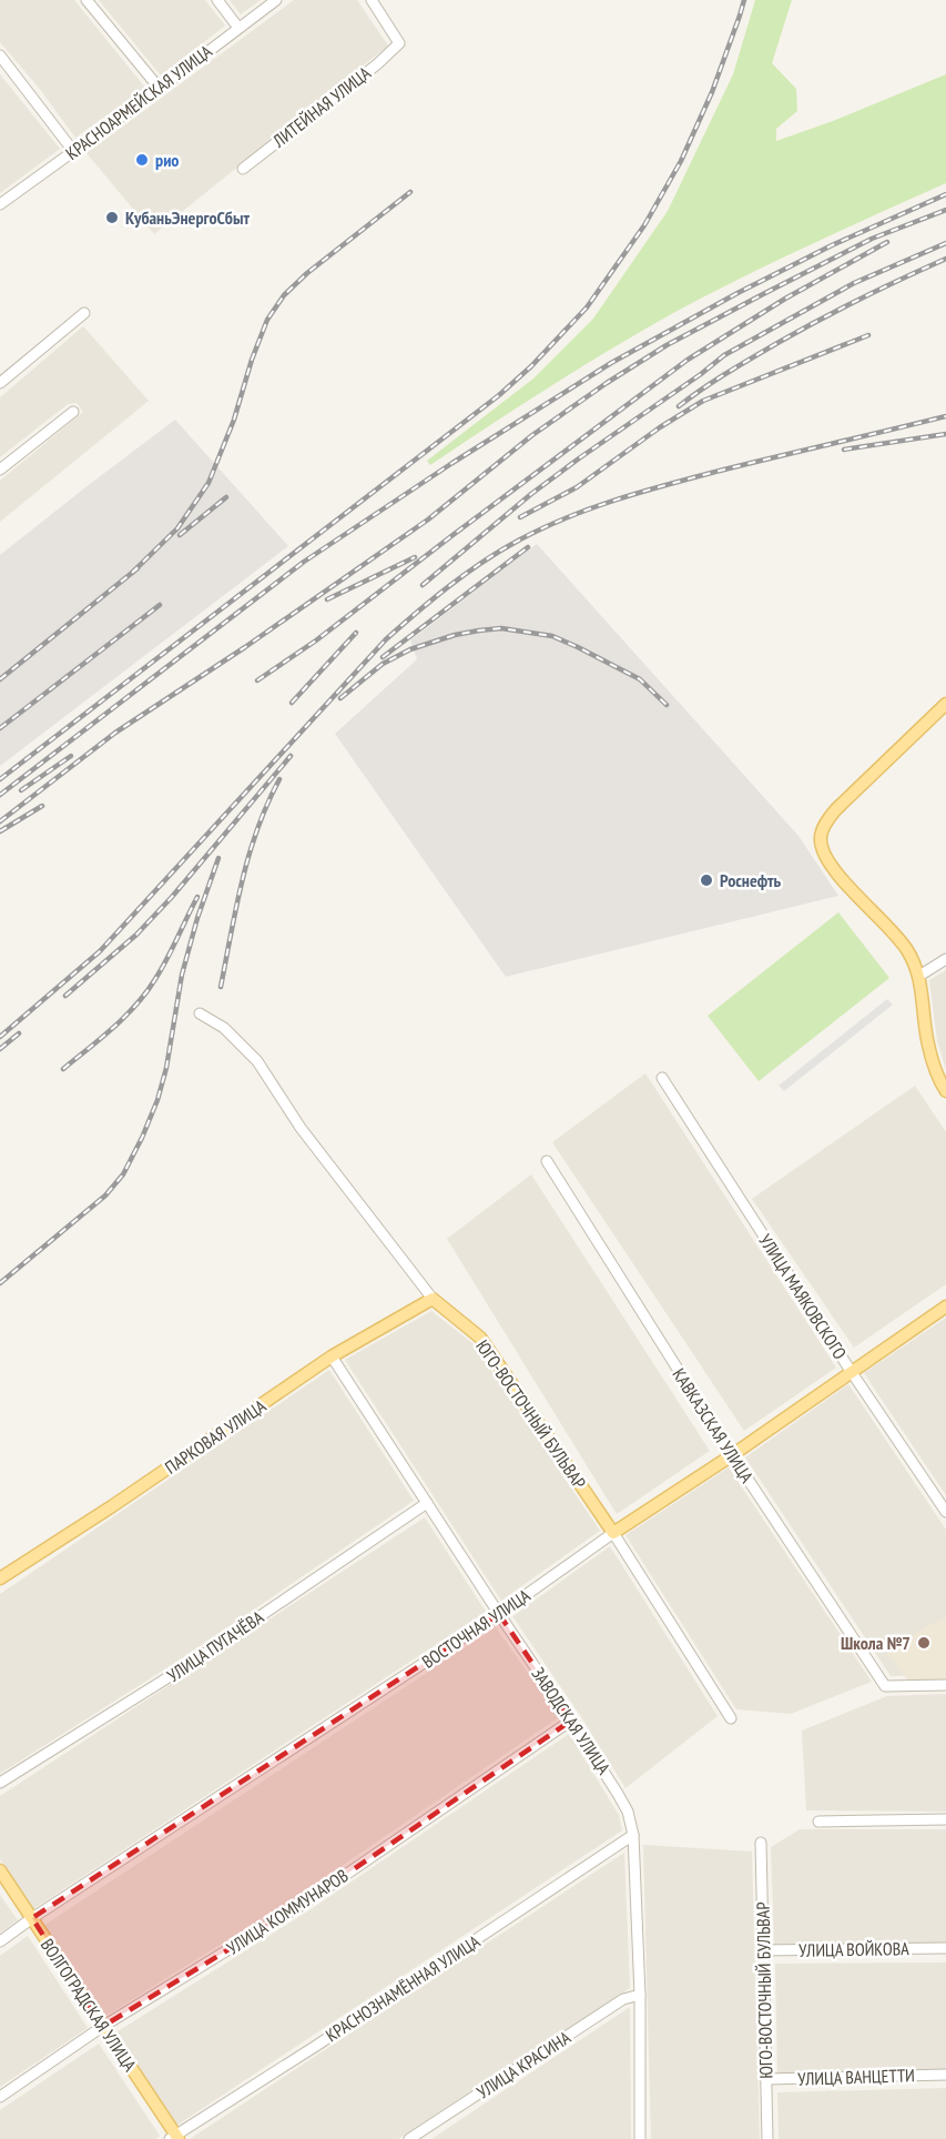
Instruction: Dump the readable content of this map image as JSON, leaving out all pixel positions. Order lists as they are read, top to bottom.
{
  "streets": {
    "main road": [
      "ЮГО-ВОСТОЧНЫЙ БУЛЬВАР",
      "ПАРКОВАЯ УЛИЦА",
      "ВОСТОЧНАЯ УЛИЦА",
      "ВОЛГОГРАДСКАЯ УЛИЦА"
    ],
    "street": [
      "КРАСНОАРМЕЙСКАЯ УЛИЦА",
      "ЛИТЕЙНАЯ УЛИЦА",
      "УЛИЦА МАЯКОВСКОГО",
      "КАВКАЗСКАЯ УЛИЦА",
      "УЛИЦА ПУГАЧЁВА",
      "ЗАВОДСКАЯ УЛИЦА",
      "УЛИЦА КОММУНАРОВ",
      "УЛИЦА ВОЙКОВА",
      "КРАСНОЗНАМЁННАЯ УЛИЦА",
      "УЛИЦА КРАСИНА",
      "УЛИЦА ВАНЦЕТТИ"
    ]
  },
  "crossings": [
    ["УЛИЦА МАЯКОВСКОГО", "ВОСТОЧНАЯ УЛИЦА"],
    ["ЮГО-ВОСТОЧНЫЙ БУЛЬВАР", "ПАРКОВАЯ УЛИЦА"],
    ["ЮГО-ВОСТОЧНЫЙ БУЛЬВАР", "ВОСТОЧНАЯ УЛИЦА"],
    ["ЮГО-ВОСТОЧНЫЙ БУЛЬВАР", "УЛИЦА ВОЙКОВА"],
    ["ЮГО-ВОСТОЧНЫЙ БУЛЬВАР", "УЛИЦА ВАНЦЕТТИ"],
    ["КАВКАЗСКАЯ УЛИЦА", "ВОСТОЧНАЯ УЛИЦА"],
    ["ПАРКОВАЯ УЛИЦА", "ЗАВОДСКАЯ УЛИЦА"],
    ["ВОСТОЧНАЯ УЛИЦА", "ЗАВОДСКАЯ УЛИЦА"],
    ["ВОСТОЧНАЯ УЛИЦА", "ВОЛГОГРАДСКАЯ УЛИЦА"],
    ["УЛИЦА ПУГАЧЁВА", "ЗАВОДСКАЯ УЛИЦА"],
    ["ЗАВОДСКАЯ УЛИЦА", "УЛИЦА КОММУНАРОВ"],
    ["ЗАВОДСКАЯ УЛИЦА", "КРАСНОЗНАМЁННАЯ УЛИЦА"],
    ["ЗАВОДСКАЯ УЛИЦА", "УЛИЦА КРАСИНА"],
    ["УЛИЦА КОММУНАРОВ", "ВОЛГОГРАДСКАЯ УЛИЦА"],
    ["КРАСНОЗНАМЁННАЯ УЛИЦА", "ВОЛГОГРАДСКАЯ УЛИЦА"]
  ],
  "places": [
    "рио",
    "КубаньЭнергоСбыт",
    "Роснефть",
    "Школа №7"
  ]
}
